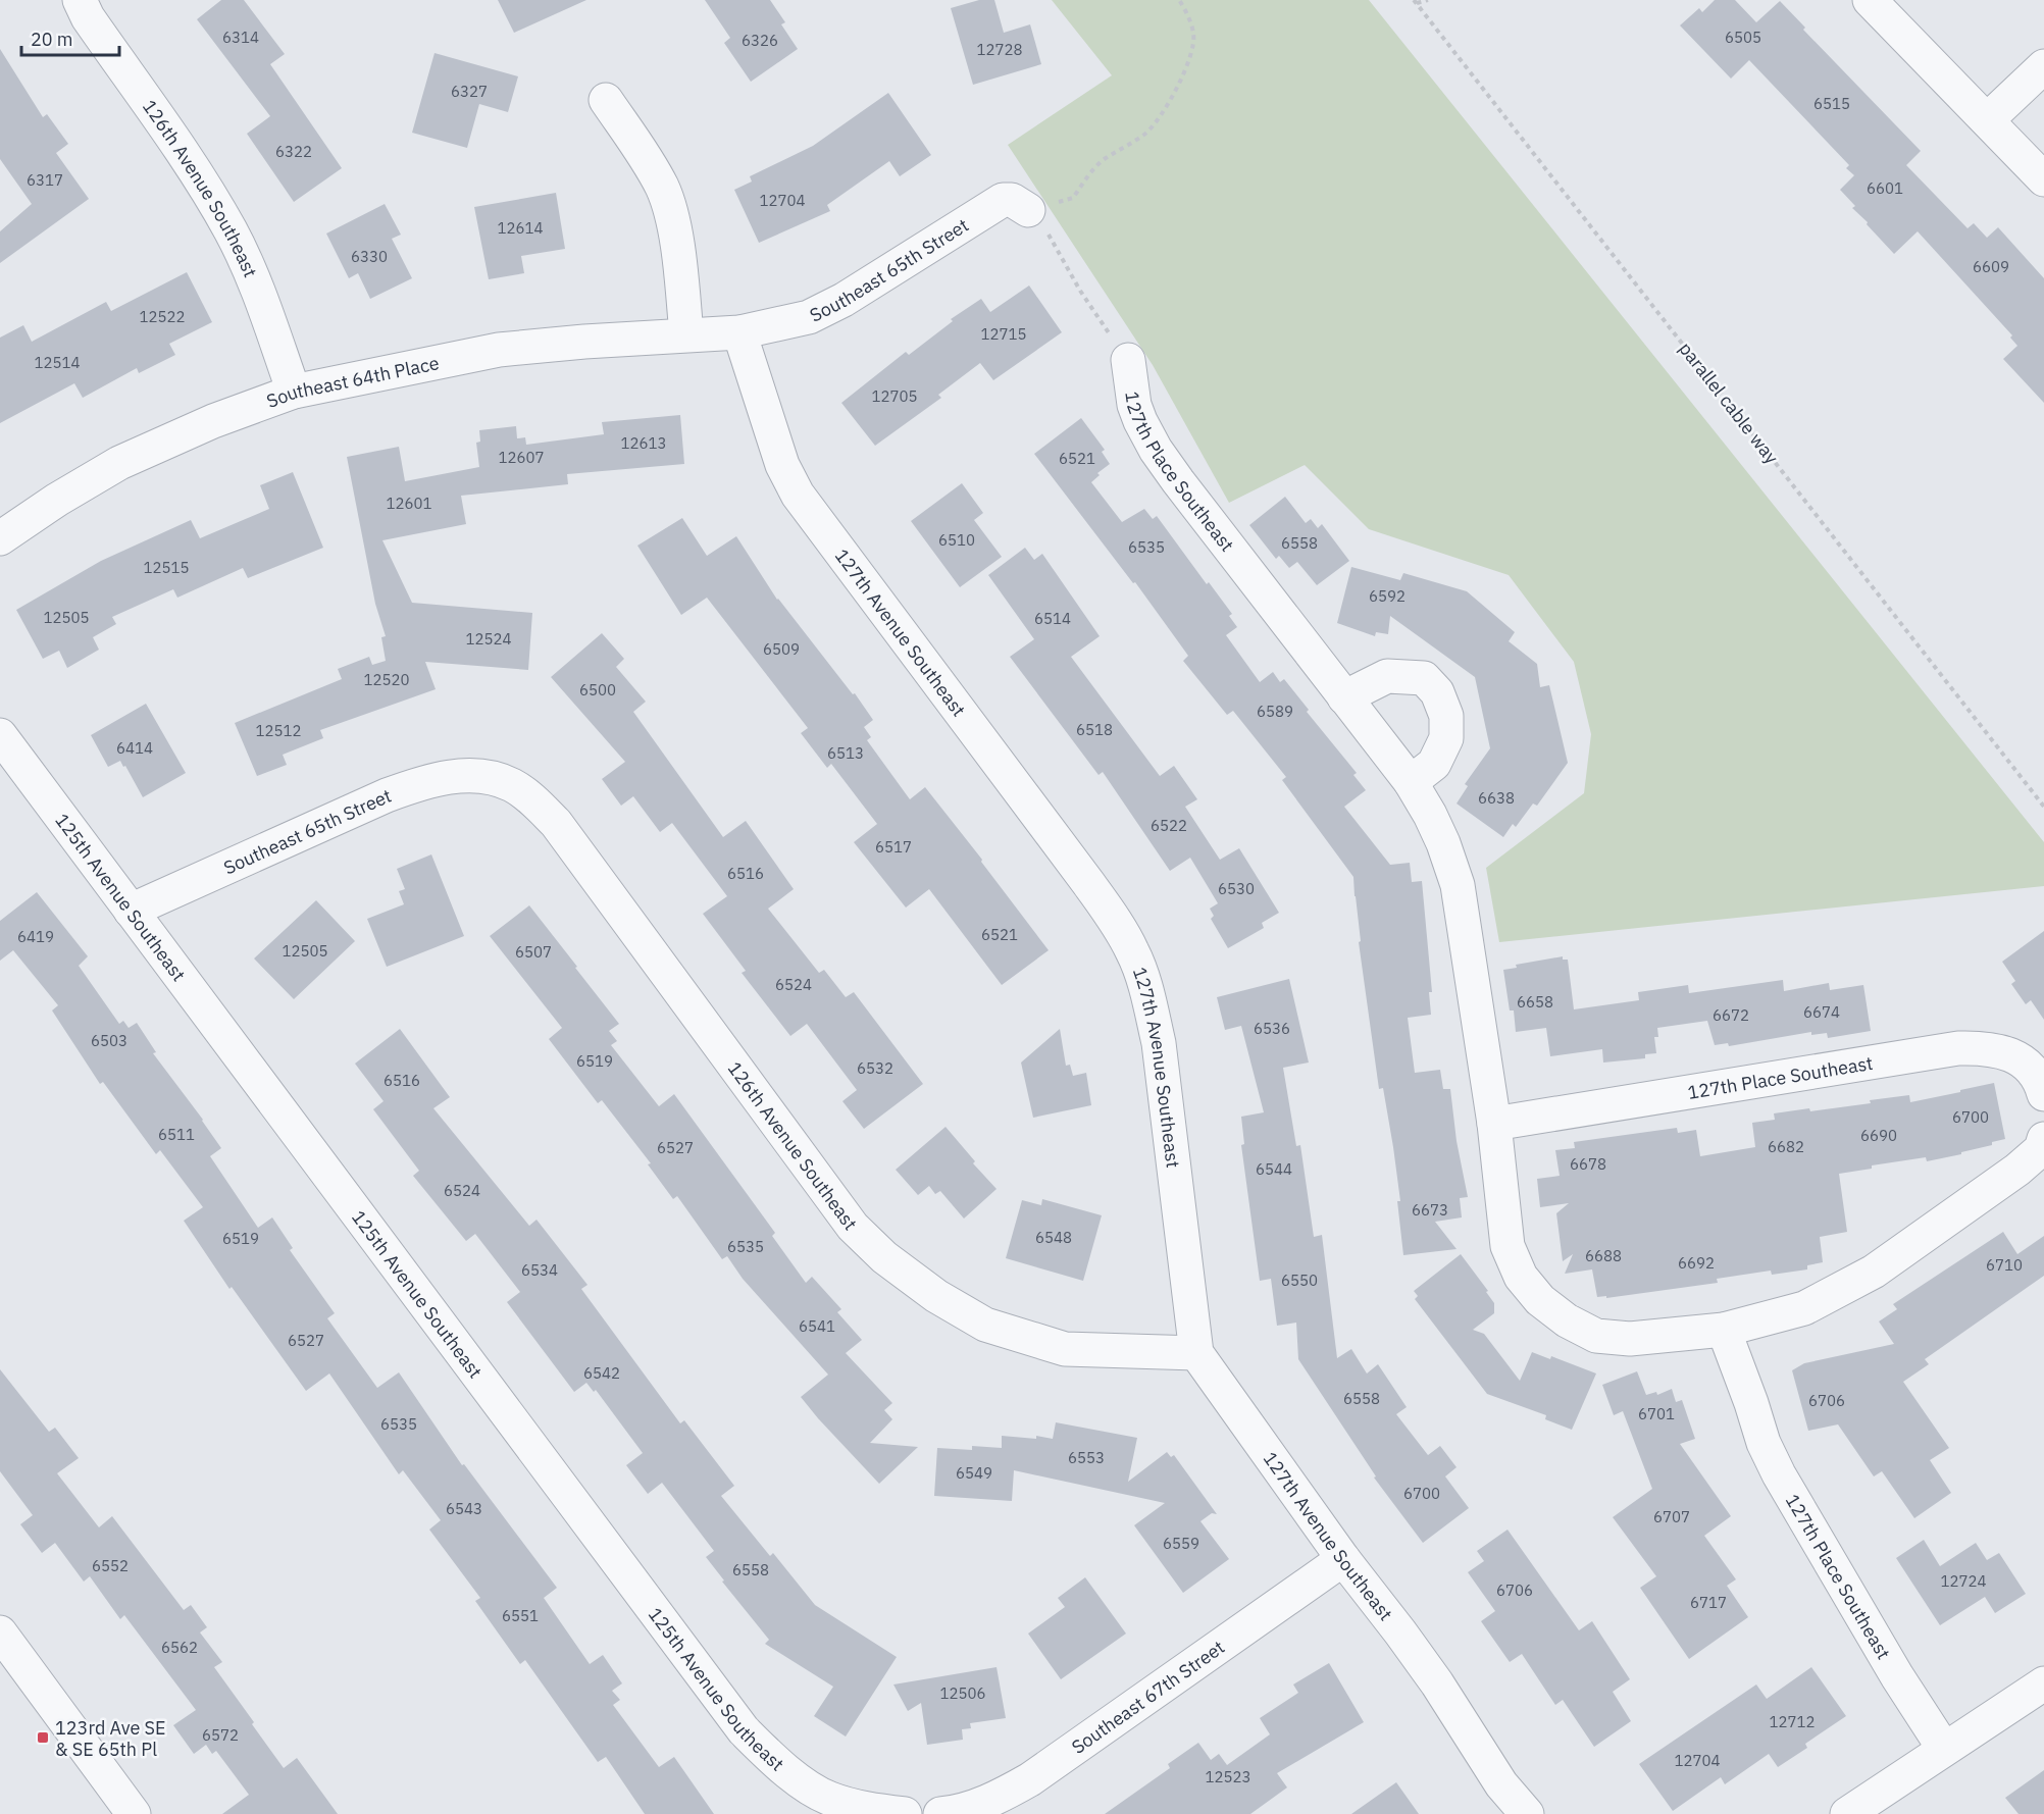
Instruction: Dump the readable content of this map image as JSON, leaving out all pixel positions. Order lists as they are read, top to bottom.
{
  "streets": {
    "street": [
      "126th Avenue Southeast",
      "Southeast 65th Street",
      "Southeast 64th Place",
      "127th Place Southeast",
      "127th Avenue Southeast",
      "125th Avenue Southeast",
      "Southeast 67th Street"
    ],
    "path": ["parallel cable way"]
  },
  "crossings": [
    ["126th Avenue Southeast", "Southeast 65th Street"],
    ["126th Avenue Southeast", "Southeast 64th Place"],
    ["126th Avenue Southeast", "127th Avenue Southeast"],
    ["Southeast 65th Street", "Southeast 64th Place"],
    ["Southeast 65th Street", "127th Avenue Southeast"],
    ["Southeast 65th Street", "125th Avenue Southeast"],
    ["Southeast 64th Place", "127th Avenue Southeast"],
    ["127th Avenue Southeast", "Southeast 67th Street"]
  ],
  "places": {
    "transit": ["123rd Ave SE & SE 65th Pl"]
  },
  "house_numbers": [
    "6314",
    "6505",
    "6326",
    "12728",
    "6327",
    "6515",
    "6322",
    "6317",
    "6601",
    "12704",
    "12614",
    "6330",
    "6609",
    "12522",
    "12715",
    "12514",
    "12705",
    "12613",
    "12607",
    "6521",
    "12601",
    "6510",
    "6558",
    "6535",
    "12515",
    "6592",
    "12505",
    "6514",
    "12524",
    "6509",
    "12520",
    "6500",
    "6589",
    "6518",
    "12512",
    "6414",
    "6513",
    "6638",
    "6522",
    "6517",
    "6516",
    "6530",
    "6521",
    "6419",
    "12505",
    "6507",
    "6524",
    "6658",
    "6674",
    "6672",
    "6536",
    "6503",
    "6519",
    "6532",
    "6516",
    "6700",
    "6511",
    "6690",
    "6682",
    "6527",
    "6678",
    "6544",
    "6524",
    "6673",
    "6548",
    "6519",
    "6535",
    "6688",
    "6692",
    "6710",
    "6534",
    "6550",
    "6541",
    "6527",
    "6542",
    "6558",
    "6706",
    "6701",
    "6535",
    "6553",
    "6549",
    "6700",
    "6543",
    "6707",
    "6559",
    "6552",
    "6558",
    "12724",
    "6706",
    "6717",
    "6551",
    "6562",
    "12506",
    "12712",
    "6572",
    "12704",
    "12523"
  ],
  "scale_bar": "20 m"
}
